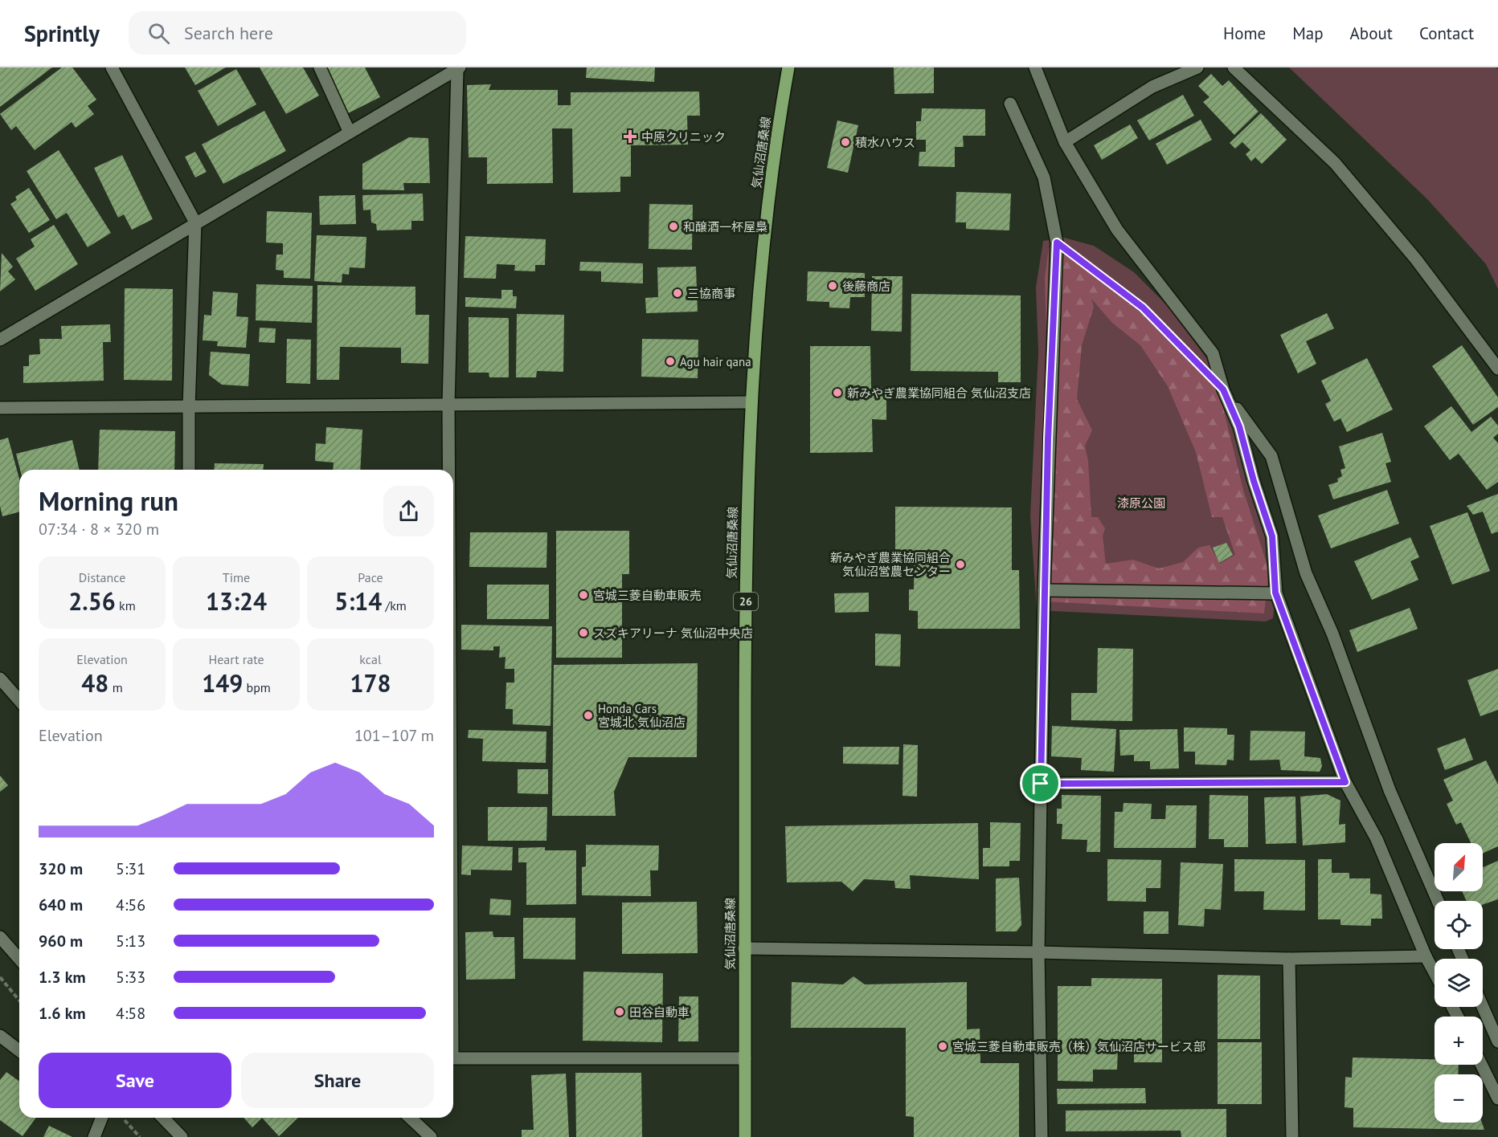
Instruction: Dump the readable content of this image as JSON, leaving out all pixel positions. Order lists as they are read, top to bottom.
{
  "streets": {
    "main road": ["気仙沼唐桑線", "26"]
  },
  "parks": ["漆原公園"],
  "places": {
    "health": ["中原クリニック"],
    "other": [
      "積水ハウス",
      "和醸酒一杯屋梟",
      "後藤商店",
      "三協商事",
      "Agu hair qana",
      "新みやぎ農業協同組合 気仙沼支店",
      "新みやぎ農業協同組合 気仙沼営農センター",
      "宮城三菱自動車販売",
      "スズキアリーナ 気仙沼中央店",
      "Honda Cars 宮城北 気仙沼店",
      "田谷自動車",
      "宮城三菱自動車販売（株）気仙沼店サービス部"
    ]
  },
  "north": "top right",
  "page": {
    "header": "Sprintly",
    "search": "Search here",
    "nav": [
      "Home",
      "Map",
      "About",
      "Contact"
    ],
    "heading": ["Morning run", "07:34 · 8 × 320 m"],
    "stats": [
      ["Distance", "2.56 km"],
      ["Time", "13:24"],
      ["Pace", "5:14 /km"],
      ["Elevation", "48 m"],
      ["Heart rate", "149 bpm"],
      ["kcal", "178"]
    ],
    "chart": ["Elevation", "101–107 m"],
    "map_buttons": ["+", "−"],
    "list": [
      {
        "name": "320 m",
        "note": "5:31"
      },
      {
        "name": "640 m",
        "note": "4:56"
      },
      {
        "name": "960 m",
        "note": "5:13"
      },
      {
        "name": "1.3 km",
        "note": "5:33"
      },
      {
        "name": "1.6 km",
        "note": "4:58"
      }
    ],
    "buttons": ["Save", "Share"]
  }
}
